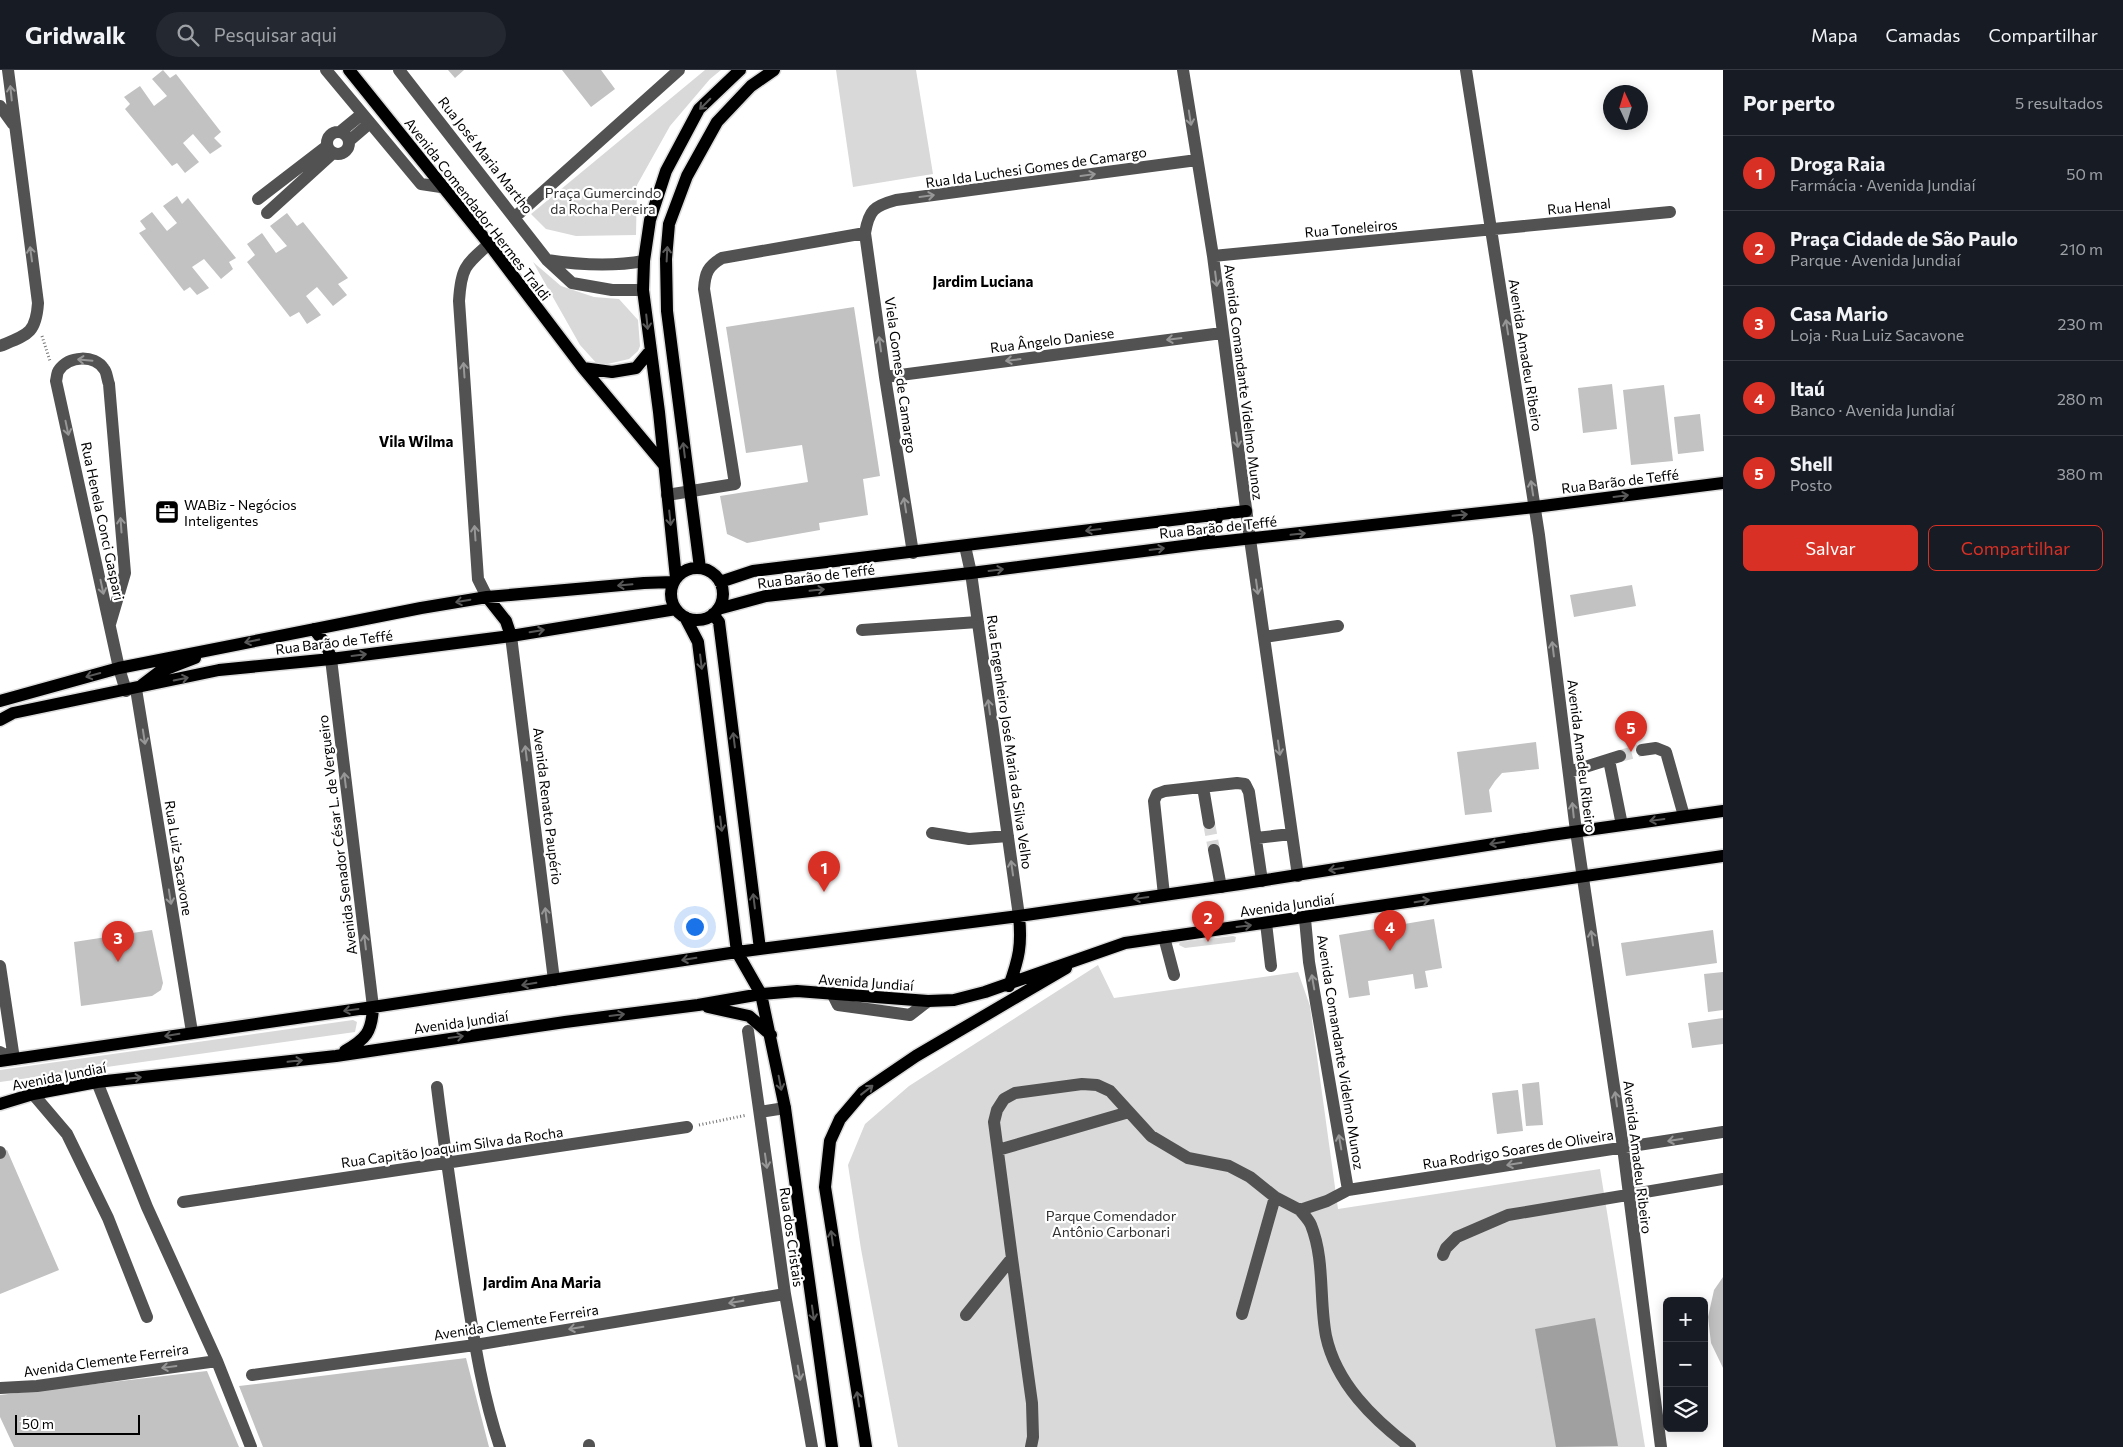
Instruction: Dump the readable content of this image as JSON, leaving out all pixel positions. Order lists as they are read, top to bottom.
{
  "streets": {
    "main road": ["Avenida Comendador Hermes Traldi", "Rua Barão de Teffé", "Avenida Jundiaí"],
    "street": [
      "Rua José Maria Martho",
      "Rua Ida Luchesi Gomes de Camargo",
      "Rua Henal",
      "Rua Toneleiros",
      "Rua Ângelo Daniese",
      "Avenida Amadeu Ribeiro",
      "Viela Gomes de Camargo",
      "Avenida Comandante Videlmo Munoz",
      "Rua Henela Conci Gaspari",
      "Rua Engenheiro José Maria da Silva Velho",
      "Avenida Renato Paupério",
      "Avenida Senador César L. de Vergueiro",
      "Rua Luiz Sacavone",
      "Rua Capitão Joaquim Silva da Rocha",
      "Rua Rodrigo Soares de Oliveira",
      "Rua dos Cristais",
      "Avenida Clemente Ferreira"
    ]
  },
  "crossings": [
    ["Rua Ida Luchesi Gomes de Camargo", "Viela Gomes de Camargo"],
    ["Rua Ida Luchesi Gomes de Camargo", "Avenida Comandante Videlmo Munoz"],
    ["Rua Henal", "Rua Toneleiros"],
    ["Rua Henal", "Avenida Amadeu Ribeiro"],
    ["Rua Toneleiros", "Avenida Amadeu Ribeiro"],
    ["Rua Toneleiros", "Avenida Comandante Videlmo Munoz"],
    ["Rua Ângelo Daniese", "Viela Gomes de Camargo"],
    ["Rua Ângelo Daniese", "Avenida Comandante Videlmo Munoz"],
    ["Avenida Amadeu Ribeiro", "Rua Barão de Teffé"],
    ["Avenida Amadeu Ribeiro", "Avenida Jundiaí"],
    ["Avenida Amadeu Ribeiro", "Rua Rodrigo Soares de Oliveira"],
    ["Viela Gomes de Camargo", "Rua Barão de Teffé"],
    ["Avenida Comandante Videlmo Munoz", "Rua Barão de Teffé"],
    ["Avenida Comandante Videlmo Munoz", "Avenida Jundiaí"],
    ["Avenida Comandante Videlmo Munoz", "Rua Rodrigo Soares de Oliveira"],
    ["Rua Barão de Teffé", "Rua Henela Conci Gaspari"],
    ["Rua Barão de Teffé", "Rua Engenheiro José Maria da Silva Velho"],
    ["Rua Barão de Teffé", "Avenida Renato Paupério"],
    ["Rua Barão de Teffé", "Avenida Senador César L. de Vergueiro"],
    ["Rua Barão de Teffé", "Rua Luiz Sacavone"],
    ["Rua Henela Conci Gaspari", "Rua Luiz Sacavone"],
    ["Rua Engenheiro José Maria da Silva Velho", "Avenida Jundiaí"],
    ["Avenida Renato Paupério", "Avenida Jundiaí"],
    ["Avenida Senador César L. de Vergueiro", "Avenida Jundiaí"],
    ["Rua Luiz Sacavone", "Avenida Jundiaí"],
    ["Rua dos Cristais", "Avenida Clemente Ferreira"]
  ],
  "one_way": [
    "Rua Ida Luchesi Gomes de Camargo",
    "Rua Ângelo Daniese",
    "Avenida Amadeu Ribeiro",
    "Viela Gomes de Camargo",
    "Rua Henela Conci Gaspari",
    "Rua Engenheiro José Maria da Silva Velho",
    "Avenida Renato Paupério",
    "Avenida Senador César L. de Vergueiro",
    "Rua Luiz Sacavone",
    "Rua dos Cristais",
    "Avenida Clemente Ferreira"
  ],
  "districts": ["Jardim Luciana", "Vila Wilma", "Jardim Ana Maria"],
  "parks": ["Praça Gumercindo da Rocha Pereira", "Parque Comendador Antônio Carbonari"],
  "places": {
    "office": ["WABiz - Negócios Inteligentes"]
  },
  "scale_bar": "50 m",
  "north": "top",
  "page": {
    "header": "Gridwalk",
    "search": "Pesquisar aqui",
    "nav": ["Mapa", "Camadas", "Compartilhar"],
    "heading": ["Por perto", "5 resultados"],
    "list": [
      {
        "mark": "1",
        "name": "Droga Raia",
        "note": "Farmácia · Avenida Jundiaí",
        "value": "50 m"
      },
      {
        "mark": "2",
        "name": "Praça Cidade de São Paulo",
        "note": "Parque · Avenida Jundiaí",
        "value": "210 m"
      },
      {
        "mark": "3",
        "name": "Casa Mario",
        "note": "Loja · Rua Luiz Sacavone",
        "value": "230 m"
      },
      {
        "mark": "4",
        "name": "Itaú",
        "note": "Banco · Avenida Jundiaí",
        "value": "280 m"
      },
      {
        "mark": "5",
        "name": "Shell",
        "note": "Posto",
        "value": "380 m"
      }
    ],
    "buttons": ["Salvar", "Compartilhar"],
    "pins": [
      "5",
      "1",
      "2",
      "4",
      "3"
    ],
    "map_buttons": ["+", "−"],
    "scale": "50 m"
  }
}
